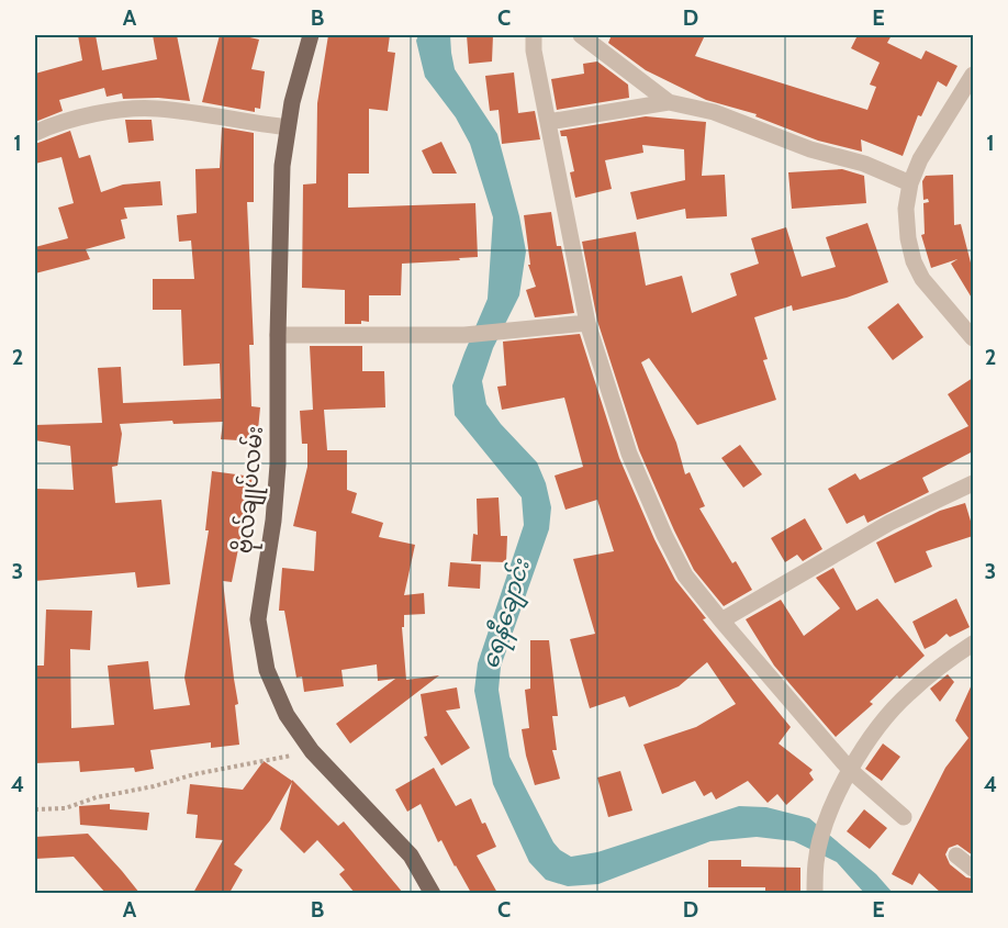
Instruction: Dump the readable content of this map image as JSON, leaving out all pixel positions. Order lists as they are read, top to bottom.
{
  "streets": {
    "main road": ["ဗိုလ်‌ချုပ်‌လမ်း"]
  },
  "water": ["ရေနီချောင်း"],
  "grid": {
    "columns": [
      "A",
      "B",
      "C",
      "D",
      "E"
    ],
    "rows": [
      "1",
      "2",
      "3",
      "4"
    ]
  }
}
